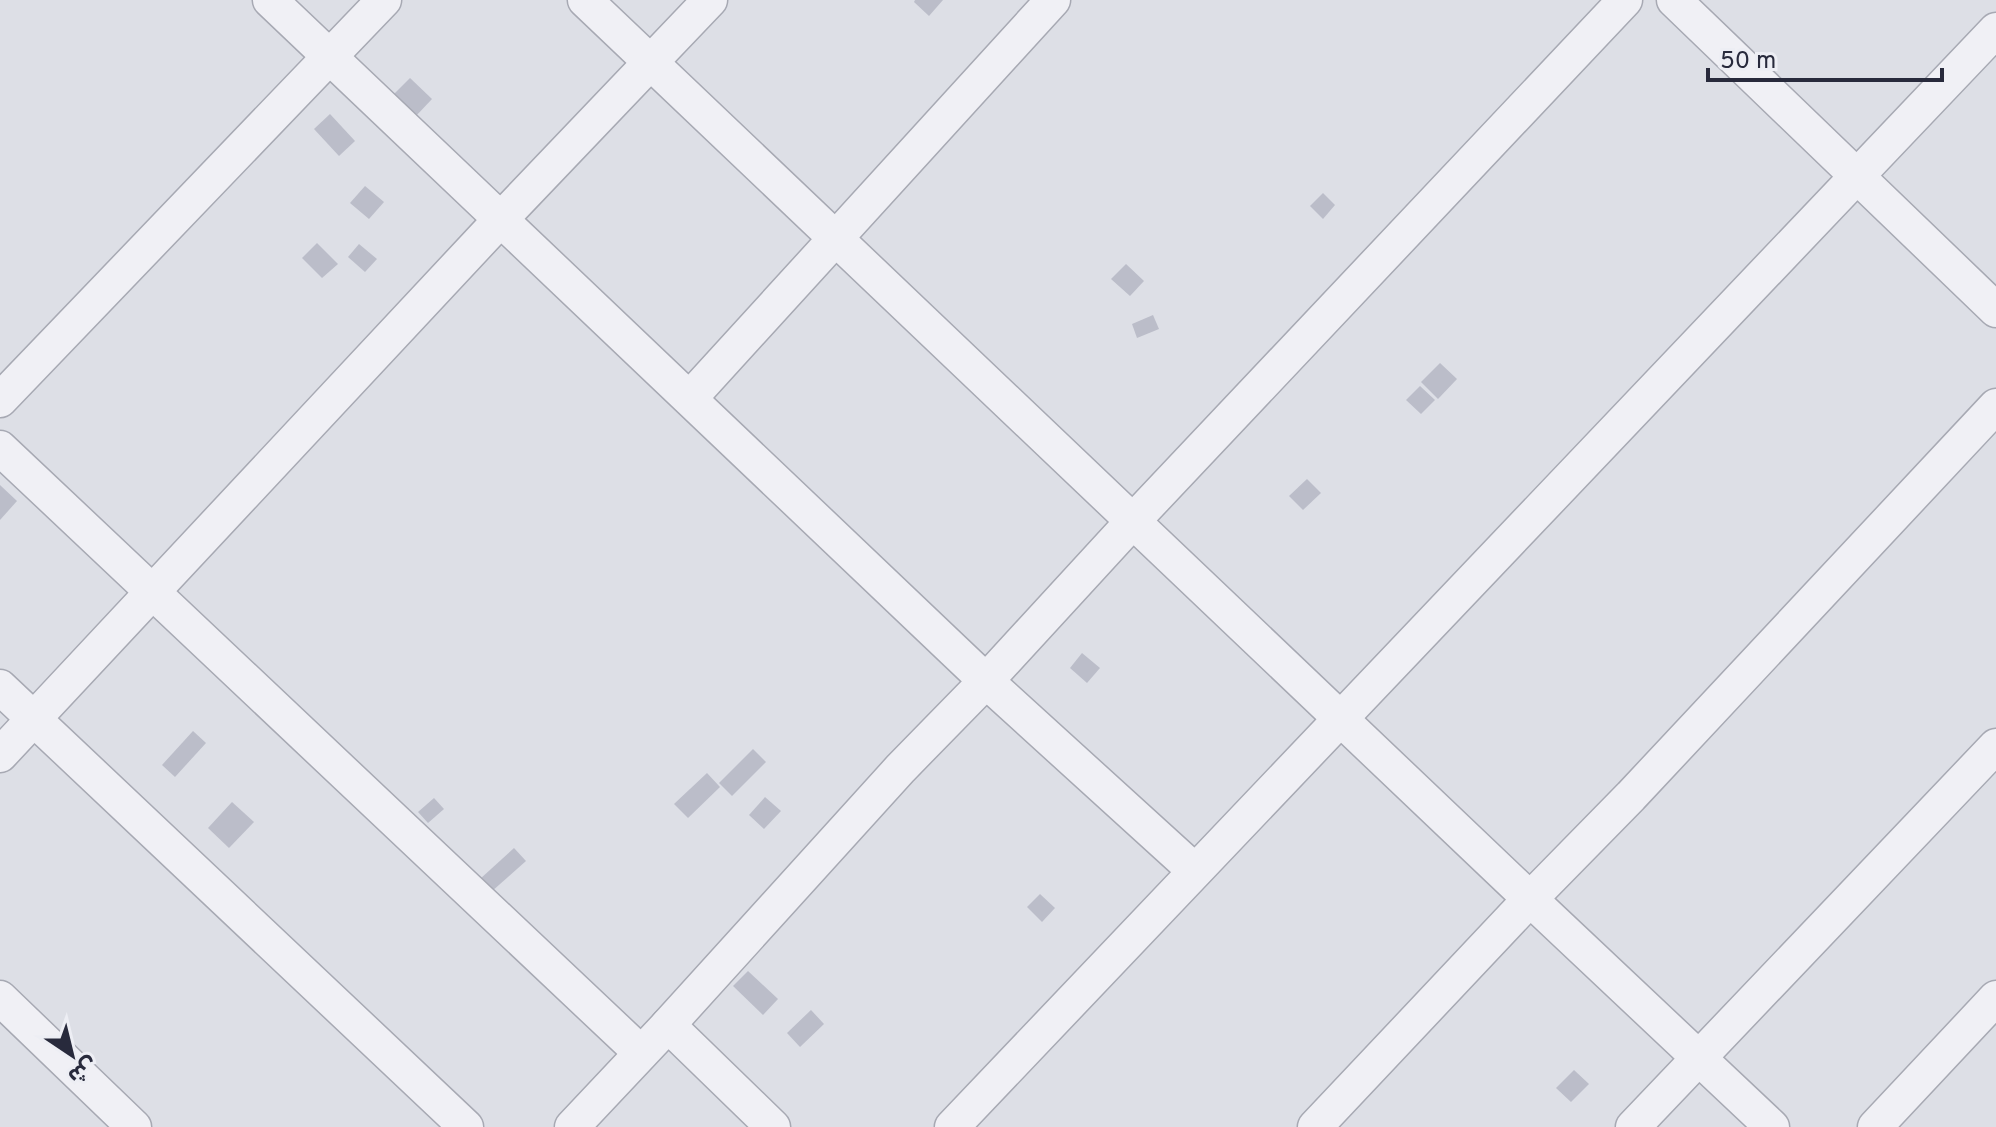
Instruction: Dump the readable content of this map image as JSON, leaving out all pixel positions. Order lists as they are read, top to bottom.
{
  "scale_bar": "50 m",
  "north": "bottom right"
}
